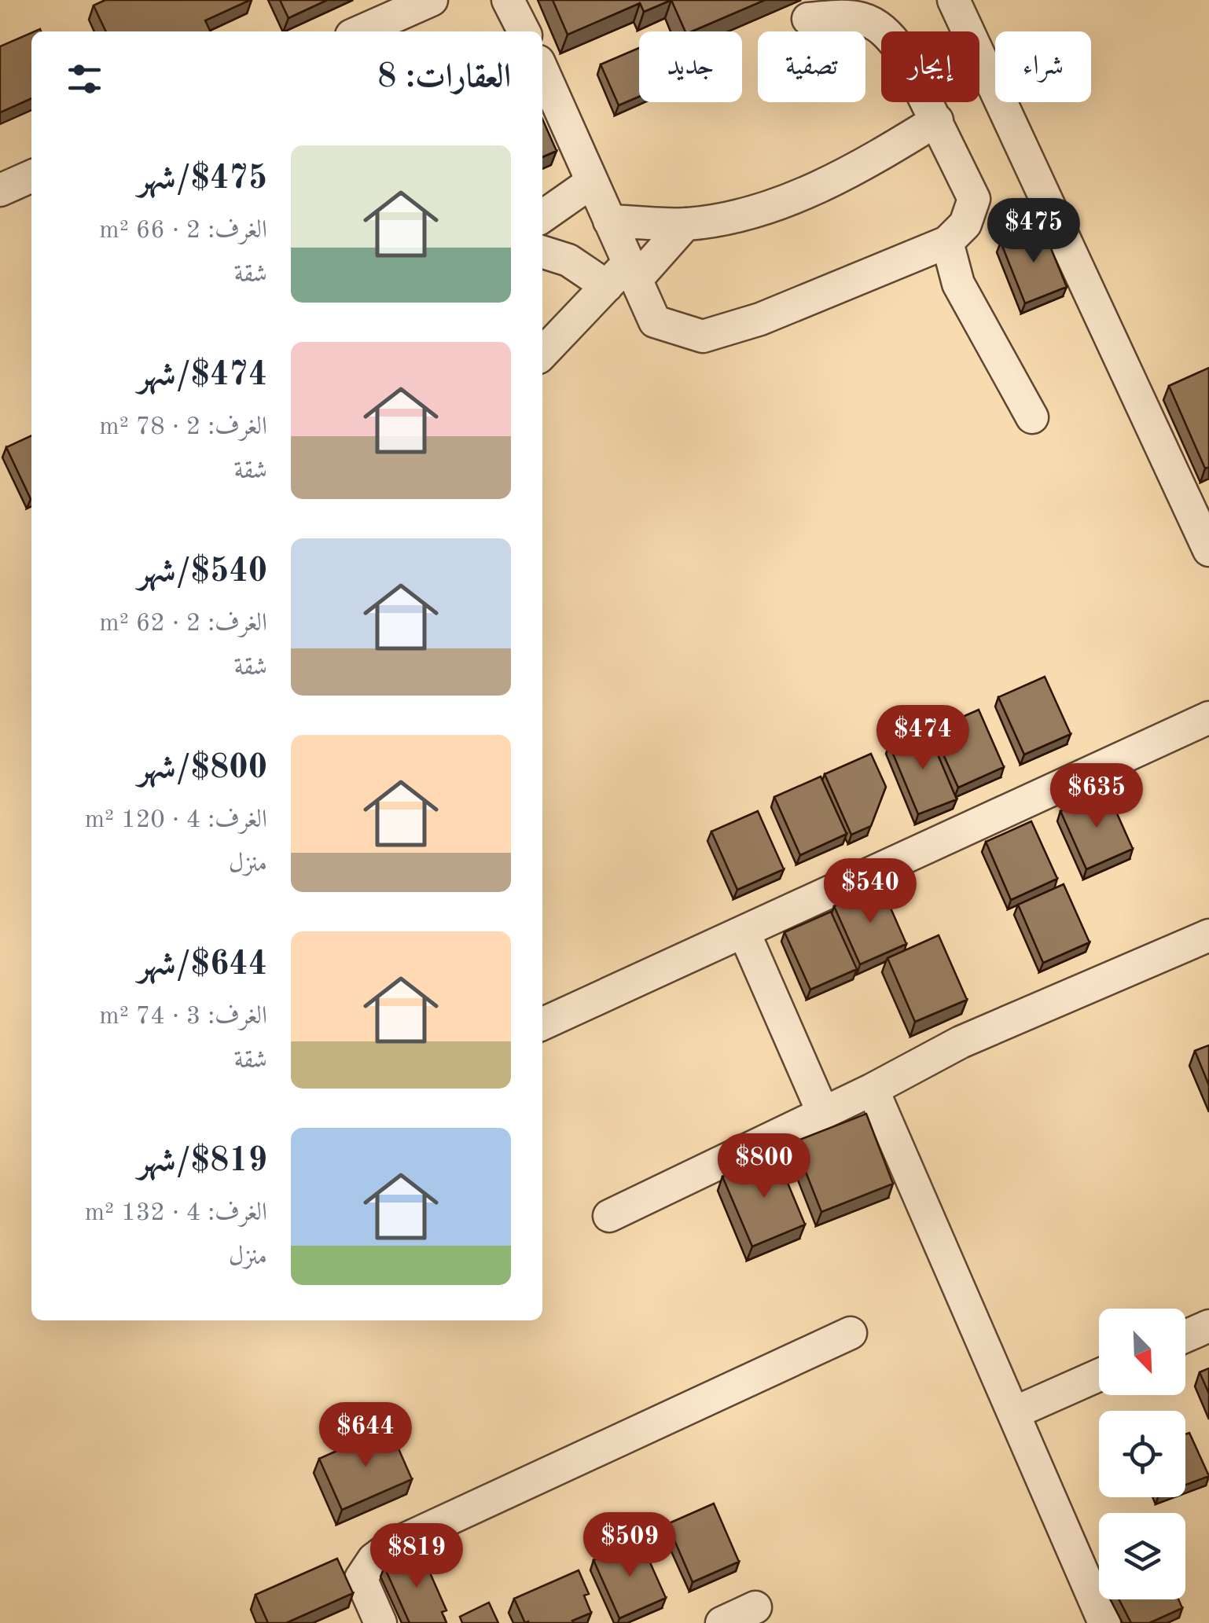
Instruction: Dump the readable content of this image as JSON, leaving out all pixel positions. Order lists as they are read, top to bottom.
{
  "north": "bottom right",
  "page": {
    "chip": [
      "شراء",
      "إيجار",
      "تصفية",
      "جديد"
    ],
    "heading": "العقارات: 8",
    "list": [
      {
        "name": "$475/شهر",
        "note": "الغرف: 2 · 66 m² · شقة"
      },
      {
        "name": "$474/شهر",
        "note": "الغرف: 2 · 78 m² · شقة"
      },
      {
        "name": "$540/شهر",
        "note": "الغرف: 2 · 62 m² · شقة"
      },
      {
        "name": "$800/شهر",
        "note": "الغرف: 4 · 120 m² · منزل"
      },
      {
        "name": "$644/شهر",
        "note": "الغرف: 3 · 74 m² · شقة"
      },
      {
        "name": "$819/شهر",
        "note": "الغرف: 4 · 132 m² · منزل"
      }
    ],
    "price": [
      "$475",
      "$474",
      "$635",
      "$540",
      "$800",
      "$644",
      "$509",
      "$819"
    ]
  }
}
